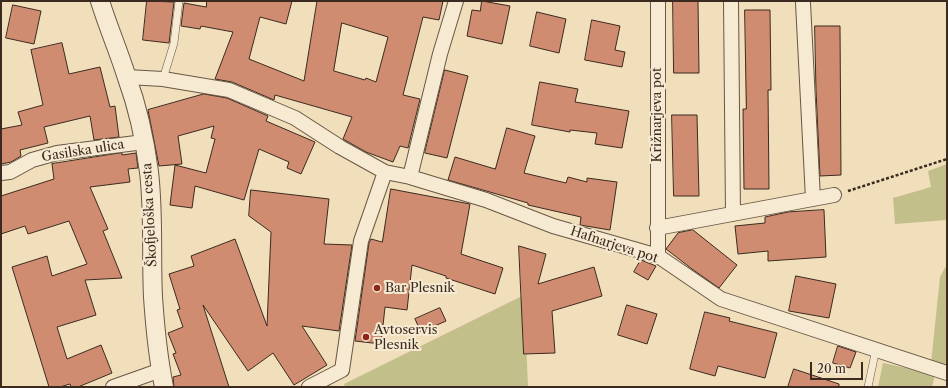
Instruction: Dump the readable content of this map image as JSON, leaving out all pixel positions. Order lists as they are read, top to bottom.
{
  "streets": {
    "street": [
      "Križnarjeva pot",
      "Gasilska ulica",
      "Škofjeloška cesta",
      "Hafnarjeva pot"
    ]
  },
  "crossings": [
    ["Križnarjeva pot", "Hafnarjeva pot"],
    ["Gasilska ulica", "Škofjeloška cesta"],
    ["Škofjeloška cesta", "Hafnarjeva pot"]
  ],
  "places": ["Bar Plesnik", "Avtoservis Plesnik"],
  "scale_bar": "20 m"
}
